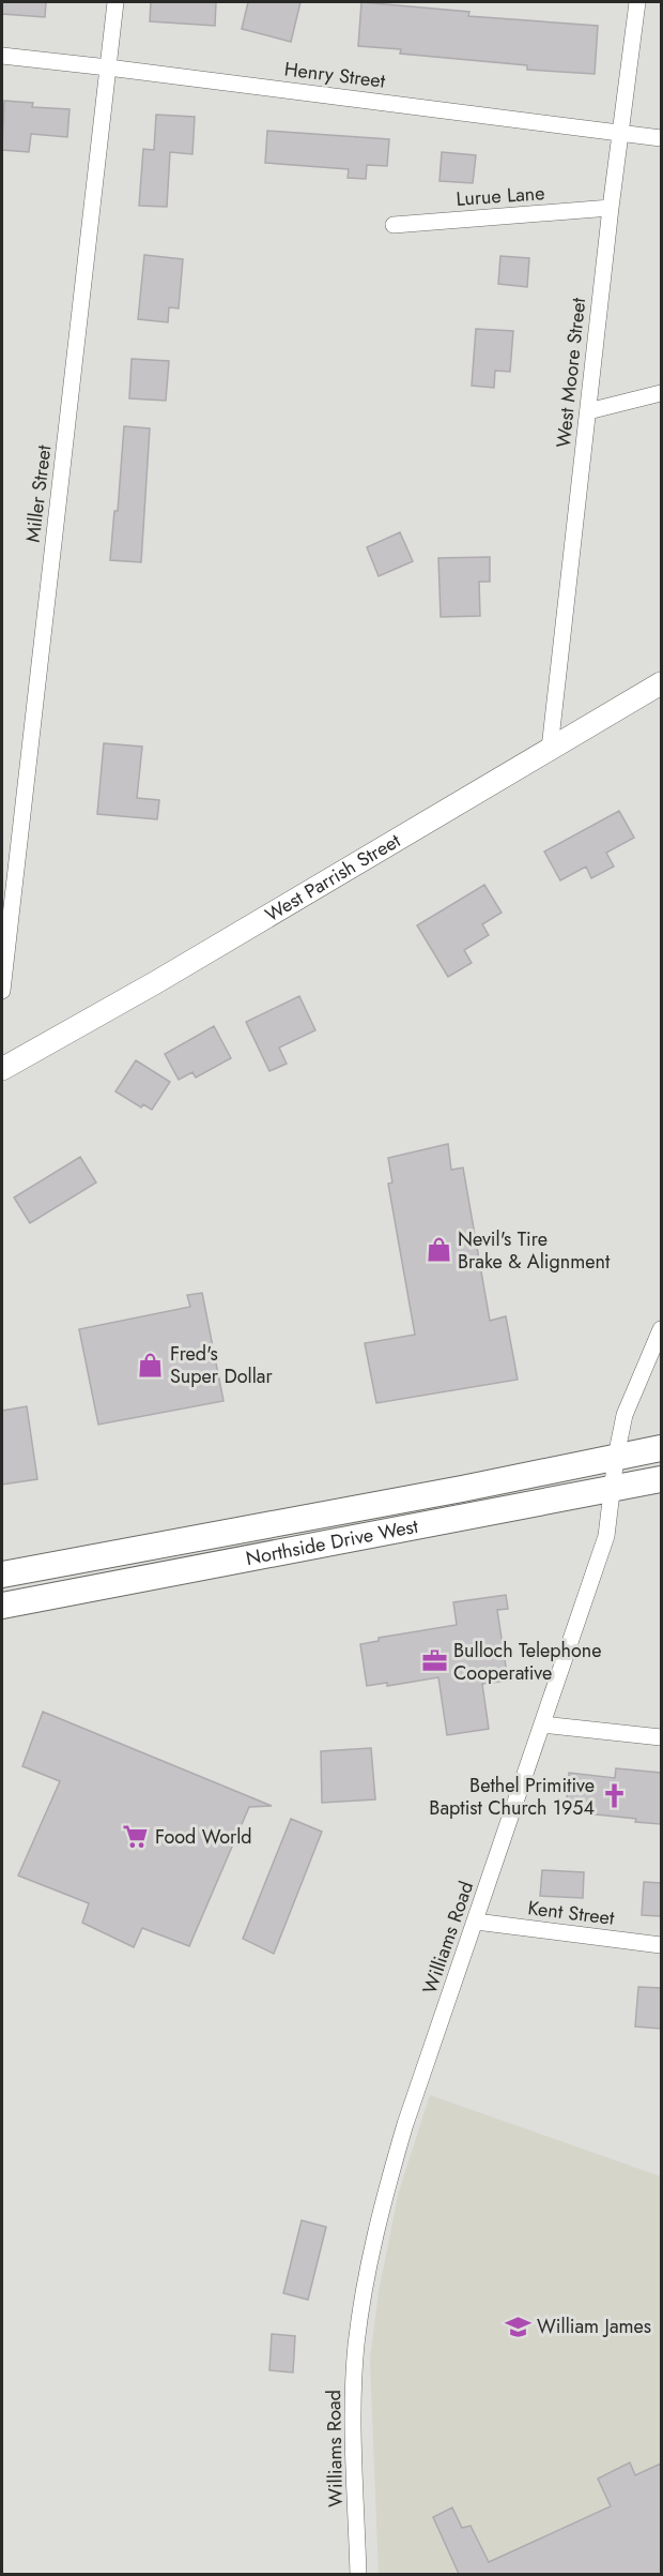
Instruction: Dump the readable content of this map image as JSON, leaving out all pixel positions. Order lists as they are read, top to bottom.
{
  "streets": {
    "main road": ["Northside Drive West"],
    "street": [
      "Henry Street",
      "Lurue Lane",
      "West Moore Street",
      "Miller Street",
      "West Parrish Street",
      "Kent Street",
      "Williams Road"
    ]
  },
  "crossings": [
    ["Henry Street", "West Moore Street"],
    ["Henry Street", "Miller Street"],
    ["Lurue Lane", "West Moore Street"],
    ["West Moore Street", "West Parrish Street"],
    ["Northside Drive West", "Williams Road"],
    ["Kent Street", "Williams Road"]
  ],
  "places": {
    "shop": ["Nevil's Tire Brake & Alignment", "Fred's Super Dollar"],
    "office": ["Bulloch Telephone Cooperative"],
    "church": ["Bethel Primitive Baptist Church 1954"],
    "supermarket": ["Food World"],
    "school or university": ["William James"]
  }
}
